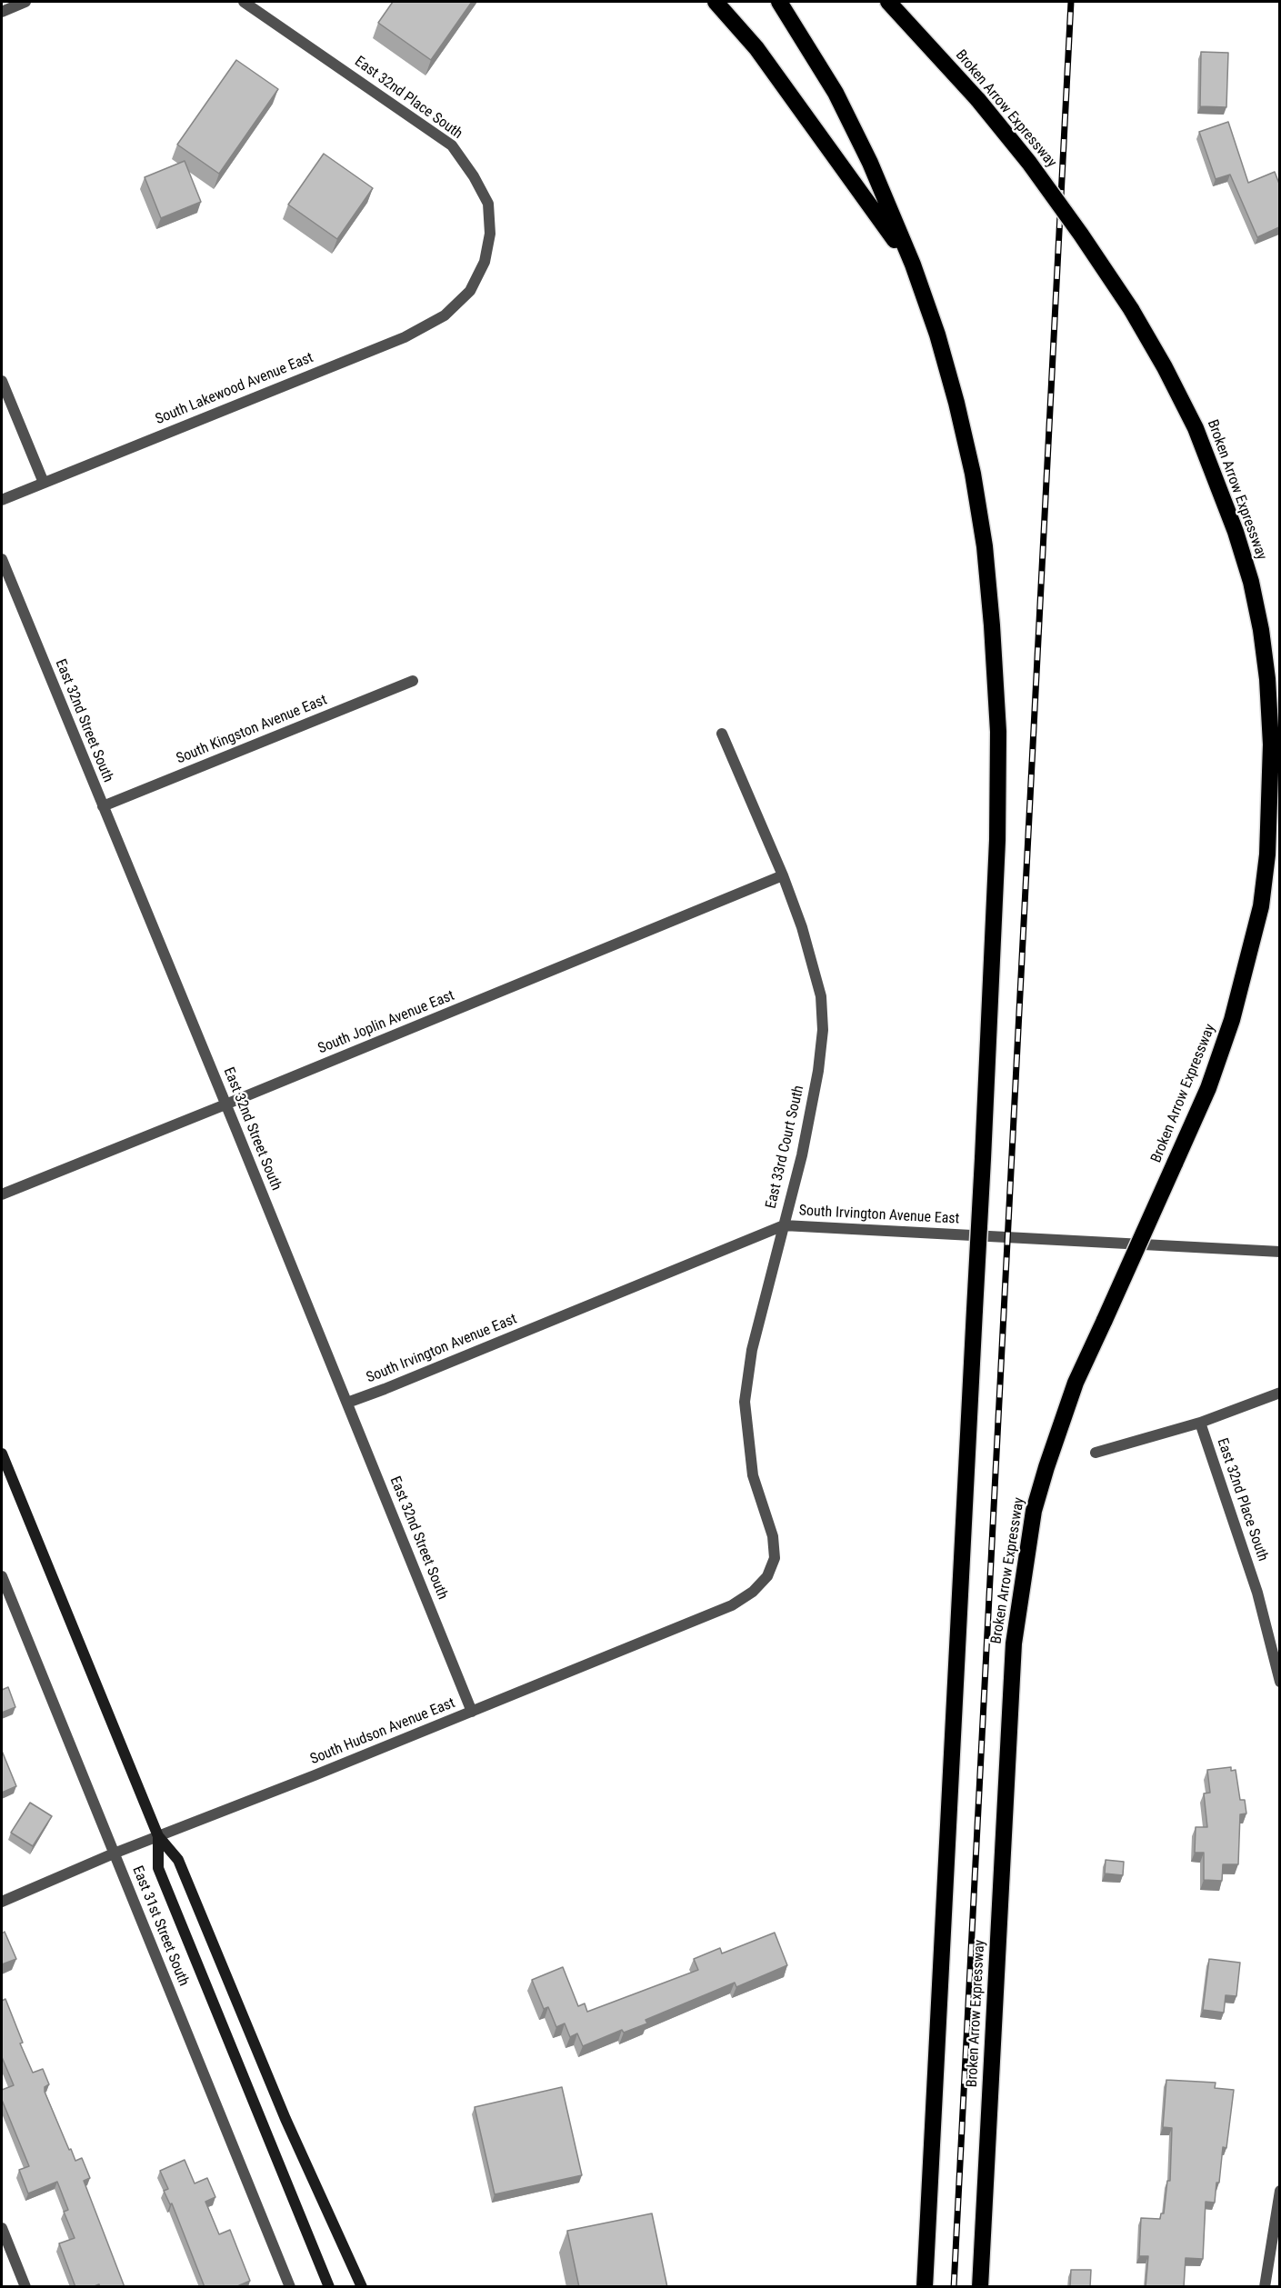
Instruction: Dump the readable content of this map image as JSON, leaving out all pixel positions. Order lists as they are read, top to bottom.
{
  "streets": {
    "highway": ["Broken Arrow Expressway"],
    "main road": ["East 31st Street South"],
    "street": [
      "East 32nd Place South",
      "South Lakewood Avenue East",
      "East 32nd Street South",
      "South Kingston Avenue East",
      "South Joplin Avenue East",
      "East 33rd Court South",
      "South Irvington Avenue East",
      "South Hudson Avenue East"
    ]
  },
  "crossings": [
    ["East 32nd Place South", "South Lakewood Avenue East"],
    ["East 32nd Street South", "South Kingston Avenue East"],
    ["East 32nd Street South", "South Joplin Avenue East"],
    ["East 32nd Street South", "South Irvington Avenue East"],
    ["East 32nd Street South", "South Hudson Avenue East"],
    ["South Joplin Avenue East", "East 33rd Court South"],
    ["East 33rd Court South", "South Irvington Avenue East"],
    ["East 33rd Court South", "South Hudson Avenue East"],
    ["South Hudson Avenue East", "East 31st Street South"]
  ]
}
